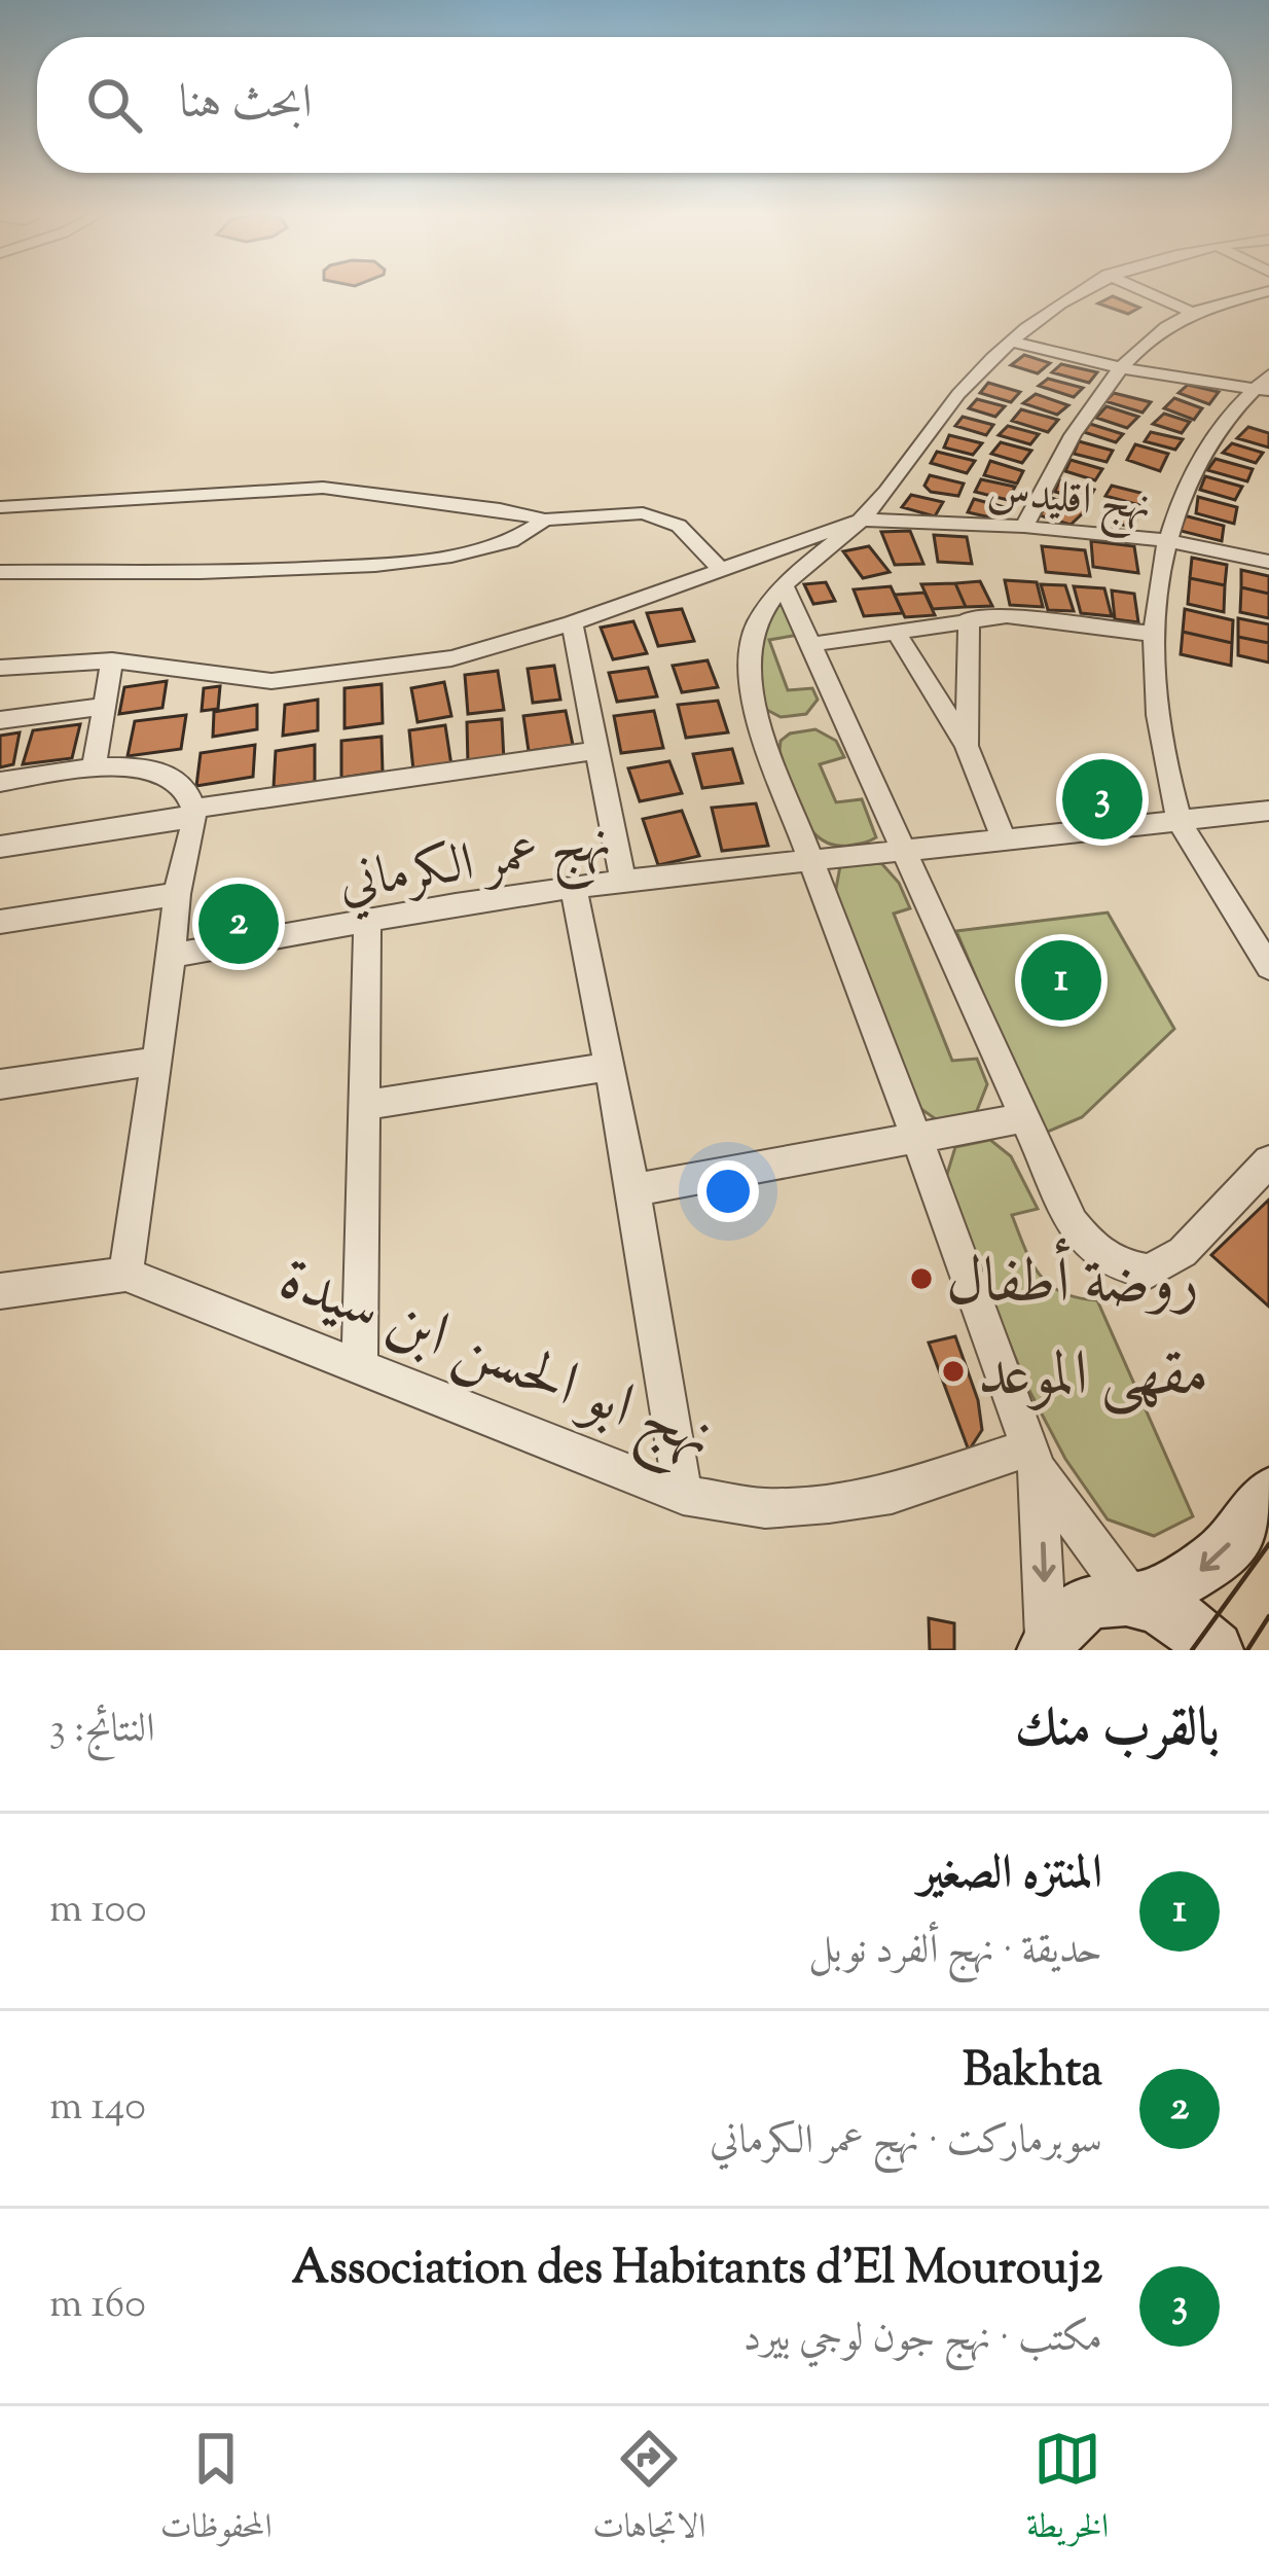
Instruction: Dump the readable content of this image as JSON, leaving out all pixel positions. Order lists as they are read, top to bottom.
{
  "streets": {
    "street": ["نهج اقليدس", "نهج عمر الكرماني", "نهج ابو الحسن ابن سيدة"]
  },
  "places": ["روضة أطفال", "مقهى الموعد"],
  "page": {
    "search": "ابحث هنا",
    "pins": ["3", "2", "1"],
    "heading": ["بالقرب منك", "النتائج: 3"],
    "list": [
      {
        "mark": "1",
        "name": "المنتزه الصغير",
        "note": "حديقة · نهج ألفرد نوبل",
        "value": "100 m"
      },
      {
        "mark": "2",
        "name": "Bakhta",
        "note": "سوبرماركت · نهج عمر الكرماني",
        "value": "140 m"
      },
      {
        "mark": "3",
        "name": "Association des Habitants d'El Mourouj2",
        "note": "مكتب · نهج جون لوجي بيرد",
        "value": "160 m"
      }
    ],
    "nav": ["الخريطة", "الاتجاهات", "المحفوظات"]
  }
}
